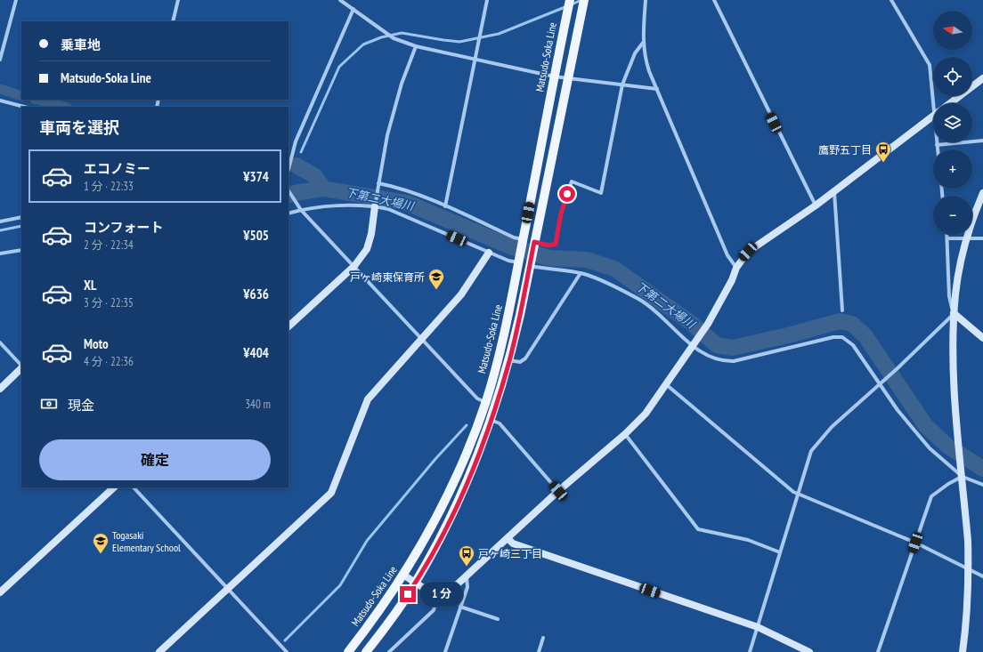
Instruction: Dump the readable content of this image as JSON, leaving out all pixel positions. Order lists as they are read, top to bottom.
{
  "streets": {
    "main road": ["Matsudo-Soka Line"]
  },
  "water": ["下第二大場川"],
  "places": {
    "bus stop": ["鷹野五丁目", "戸ヶ崎三丁目"],
    "school or university": ["戸ヶ崎東保育所", "Togasaki Elementary School"]
  },
  "north": "left",
  "page": {
    "map_buttons": ["+", "−"],
    "banner": ["乗車地", "Matsudo-Soka Line"],
    "heading": "車両を選択",
    "list": [
      {
        "name": "エコノミー",
        "note": "1 分 · 22:33",
        "value": "¥374"
      },
      {
        "name": "コンフォート",
        "note": "2 分 · 22:34",
        "value": "¥505"
      },
      {
        "name": "XL",
        "note": "3 分 · 22:35",
        "value": "¥636"
      },
      {
        "name": "Moto",
        "note": "4 分 · 22:36",
        "value": "¥404"
      }
    ],
    "pay": ["現金", "340 m"],
    "buttons": "確定",
    "bubble": "1 分"
  }
}
